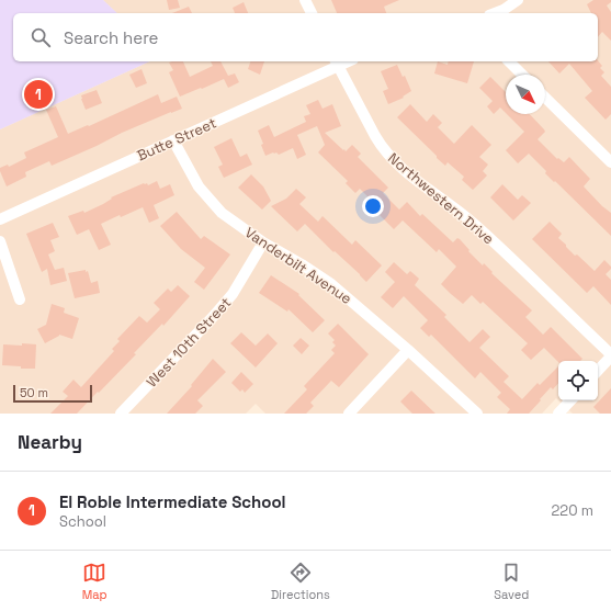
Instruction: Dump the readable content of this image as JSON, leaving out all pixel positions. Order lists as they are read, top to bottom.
{
  "streets": {
    "street": [
      "Butte Street",
      "Northwestern Drive",
      "Vanderbilt Avenue",
      "West 10th Street"
    ]
  },
  "crossings": [
    ["Butte Street", "Northwestern Drive"],
    ["Butte Street", "Vanderbilt Avenue"],
    ["Vanderbilt Avenue", "West 10th Street"]
  ],
  "scale_bar": "50 m",
  "north": "bottom right",
  "page": {
    "search": "Search here",
    "pins": "1",
    "scale": "50 m",
    "heading": "Nearby",
    "list": [
      {
        "mark": "1",
        "name": "El Roble Intermediate School",
        "note": "School",
        "value": "220 m"
      }
    ],
    "nav": ["Map", "Directions", "Saved"]
  }
}
